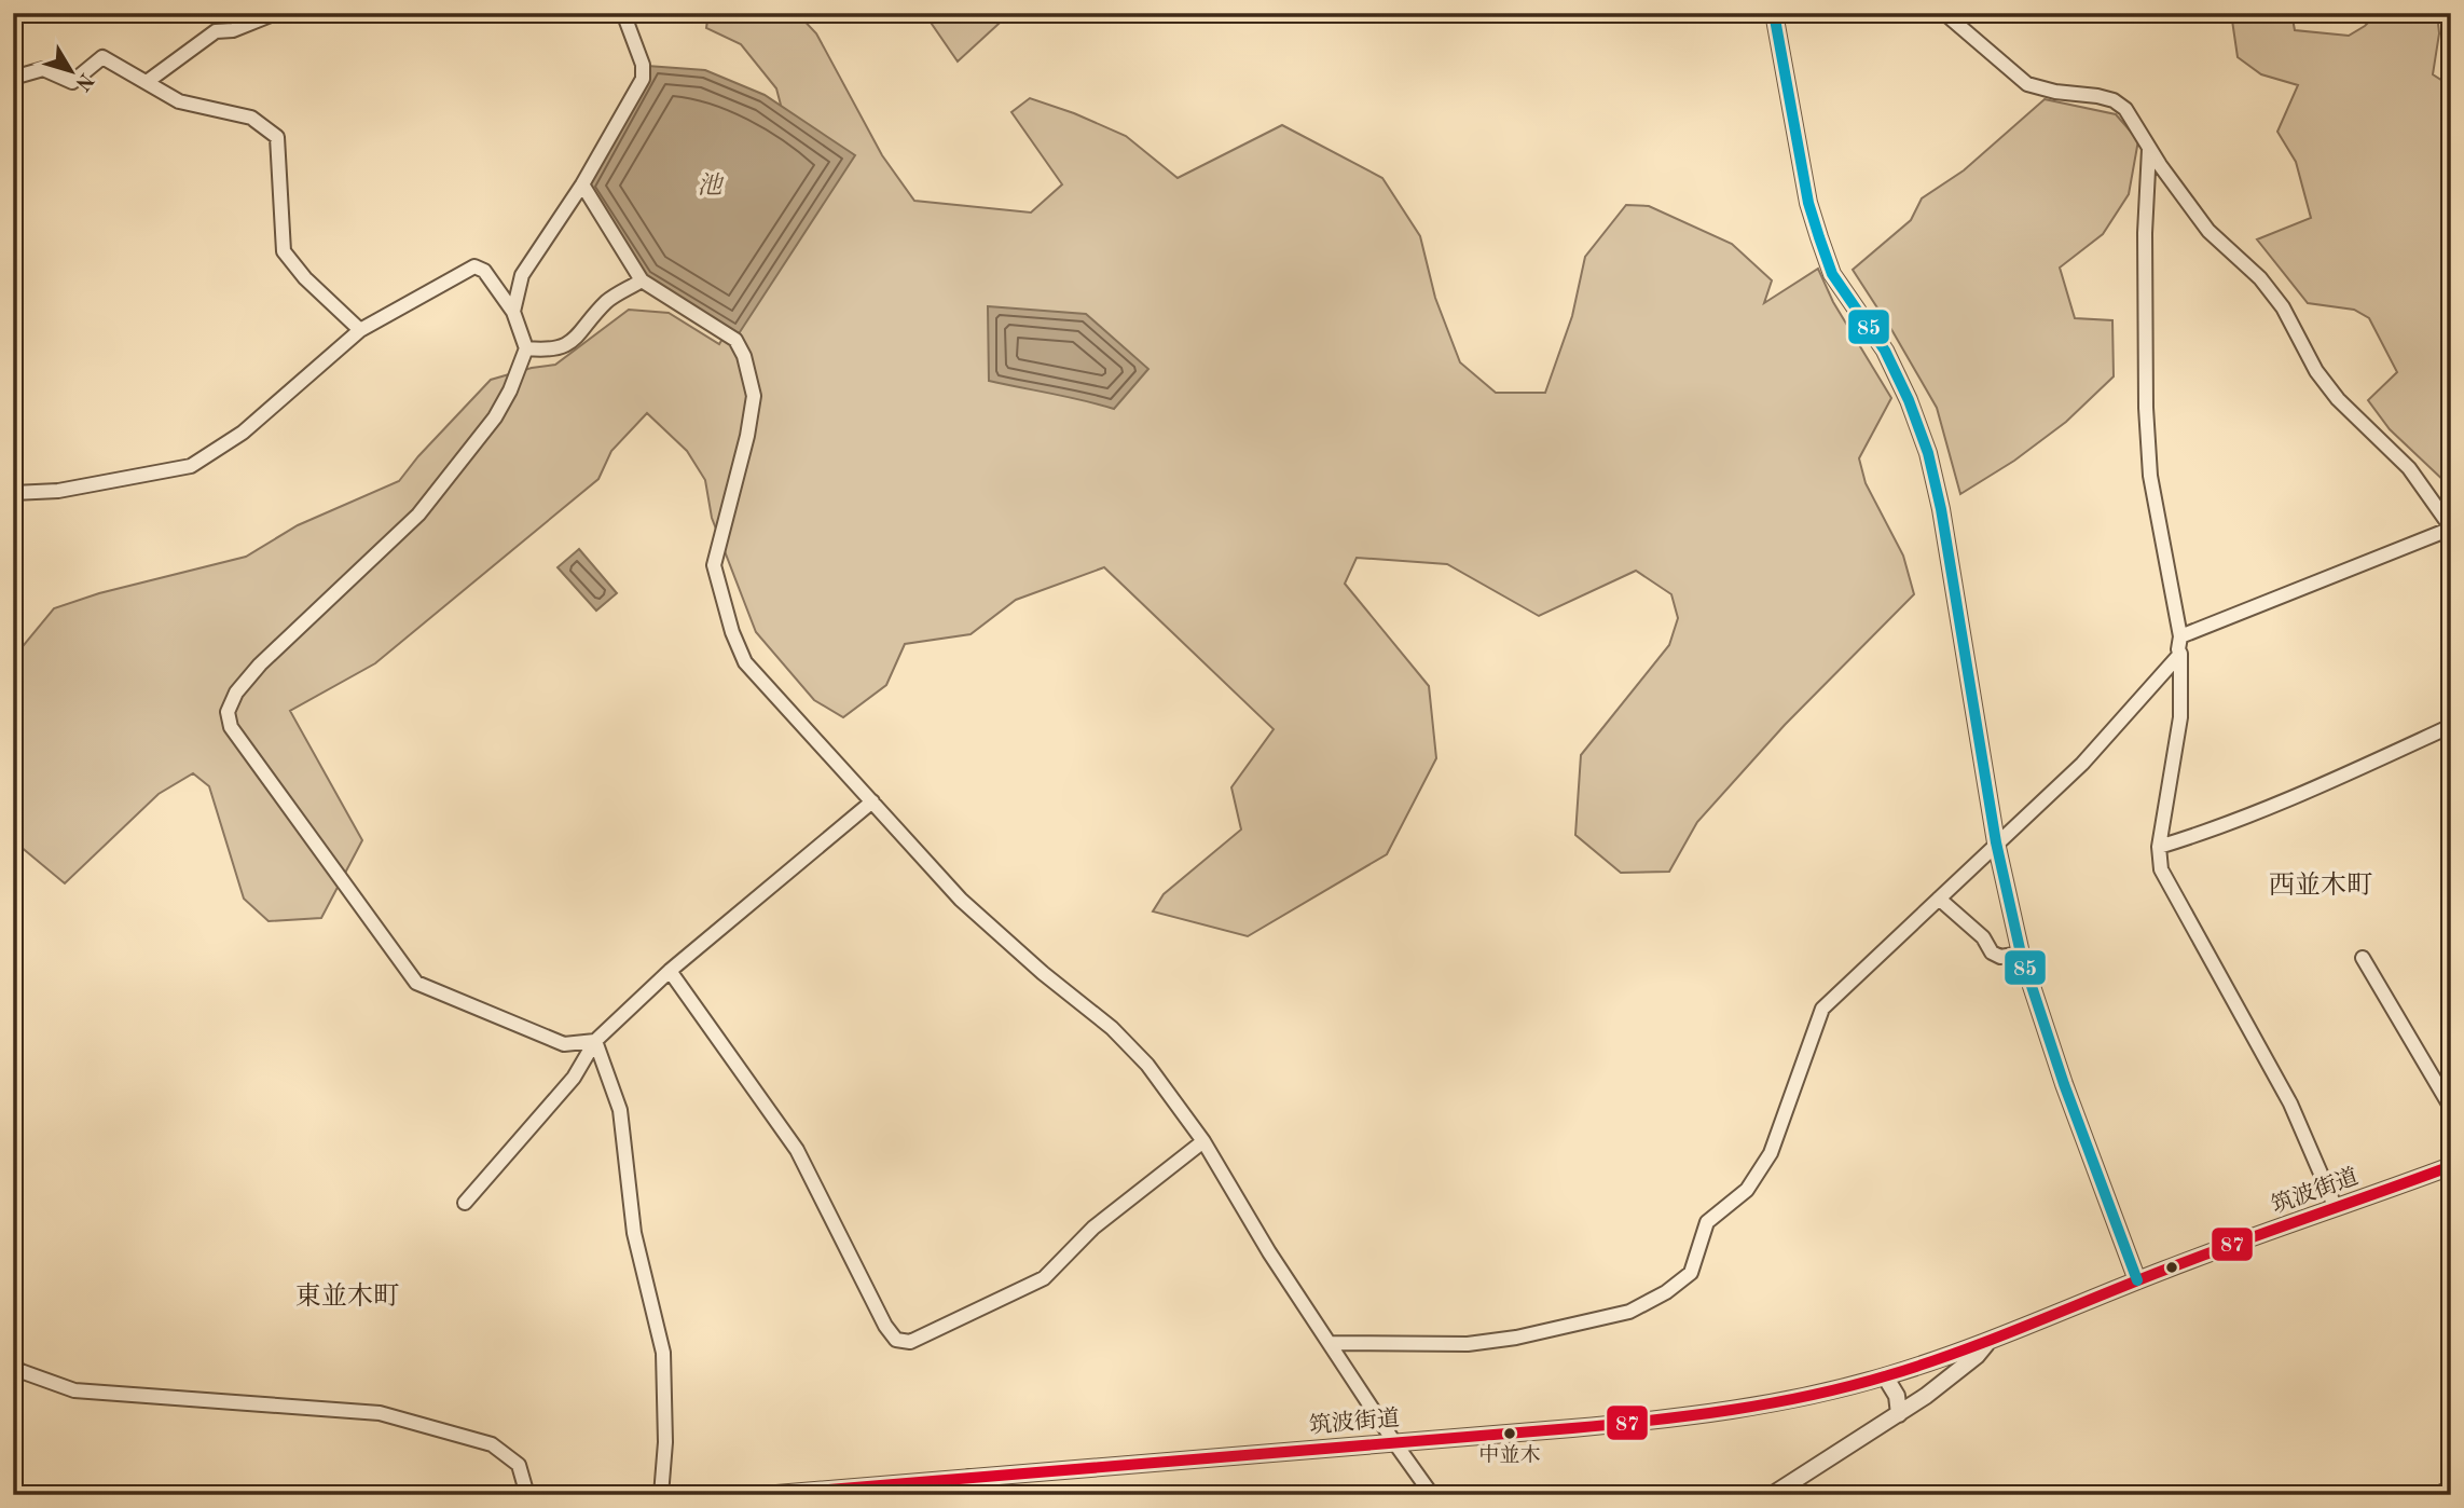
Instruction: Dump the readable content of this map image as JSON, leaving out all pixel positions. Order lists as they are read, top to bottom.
{
  "streets": {
    "street": ["筑波街道"]
  },
  "districts": ["西並木町", "東並木町"],
  "water": ["池"],
  "places": ["中並木"],
  "lines": ["transit line 85", "transit line 87"],
  "north": "bottom right"
}
